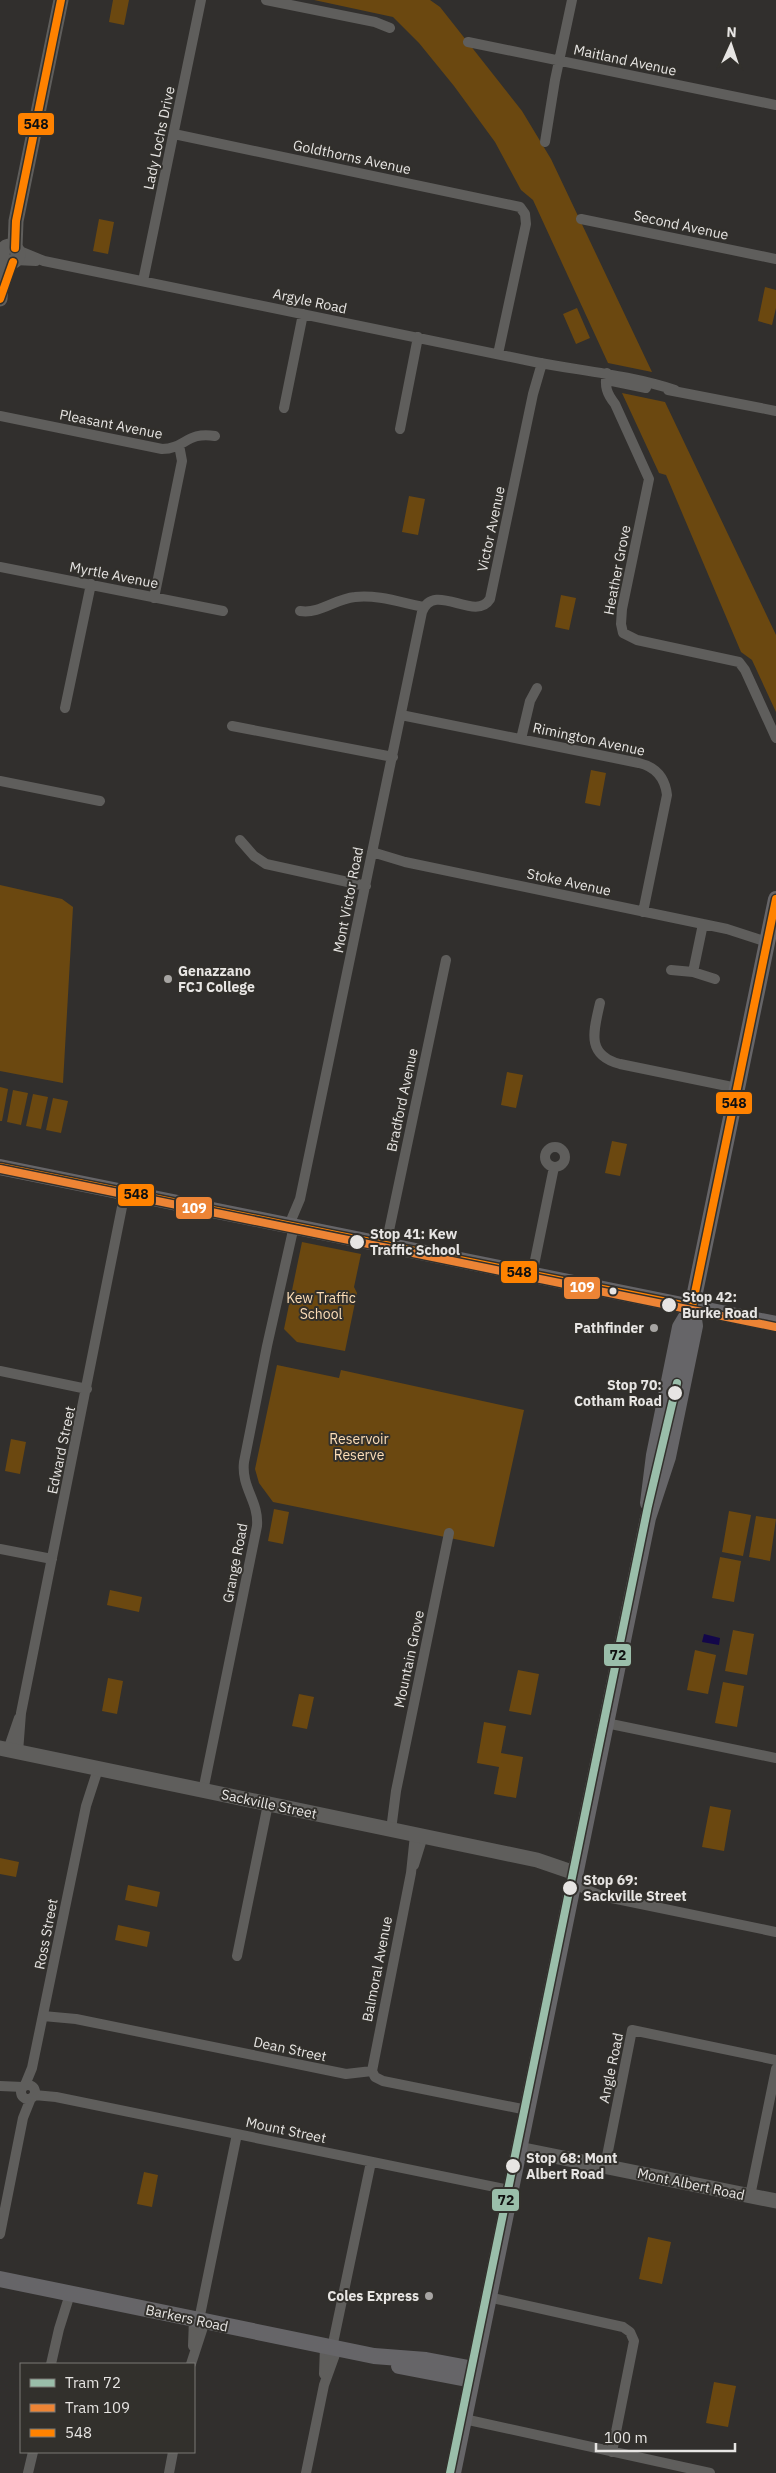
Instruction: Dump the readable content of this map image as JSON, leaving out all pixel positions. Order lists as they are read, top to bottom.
{
  "streets": {
    "main road": ["Barkers Road"],
    "street": [
      "Maitland Avenue",
      "Lady Lochs Drive",
      "Goldthorns Avenue",
      "Second Avenue",
      "Argyle Road",
      "Pleasant Avenue",
      "Victor Avenue",
      "Heather Grove",
      "Myrtle Avenue",
      "Rimington Avenue",
      "Stoke Avenue",
      "Mont Victor Road",
      "Bradford Avenue",
      "Edward Street",
      "Grange Road",
      "Mountain Grove",
      "Sackville Street",
      "Ross Street",
      "Balmoral Avenue",
      "Dean Street",
      "Angle Road",
      "Mount Street",
      "Mont Albert Road"
    ]
  },
  "crossings": [
    ["Lady Lochs Drive", "Goldthorns Avenue"],
    ["Lady Lochs Drive", "Argyle Road"],
    ["Goldthorns Avenue", "Argyle Road"],
    ["Argyle Road", "Victor Avenue"],
    ["Argyle Road", "Heather Grove"],
    ["Victor Avenue", "Mont Victor Road"],
    ["Rimington Avenue", "Stoke Avenue"],
    ["Rimington Avenue", "Mont Victor Road"],
    ["Stoke Avenue", "Mont Victor Road"],
    ["Mont Victor Road", "Grange Road"],
    ["Edward Street", "Sackville Street"],
    ["Grange Road", "Sackville Street"],
    ["Mountain Grove", "Sackville Street"],
    ["Sackville Street", "Ross Street"],
    ["Sackville Street", "Balmoral Avenue"],
    ["Ross Street", "Dean Street"],
    ["Ross Street", "Mount Street"],
    ["Balmoral Avenue", "Dean Street"],
    ["Angle Road", "Mont Albert Road"]
  ],
  "parks": ["Kew Traffic School", "Reservoir Reserve"],
  "places": [
    "Genazzano FCJ College",
    "Stop 41: Kew Traffic School",
    "Stop 42: Burke Road",
    "Pathfinder",
    "Stop 70: Cotham Road",
    "Stop 69: Sackville Street",
    "Stop 68: Mont Albert Road",
    "Coles Express"
  ],
  "lines": ["transit line 548", "tram line 109", "tram line 72"],
  "legend": ["Tram 72", "Tram 109", "548"],
  "scale_bar": "100 m",
  "north": "top"
}
